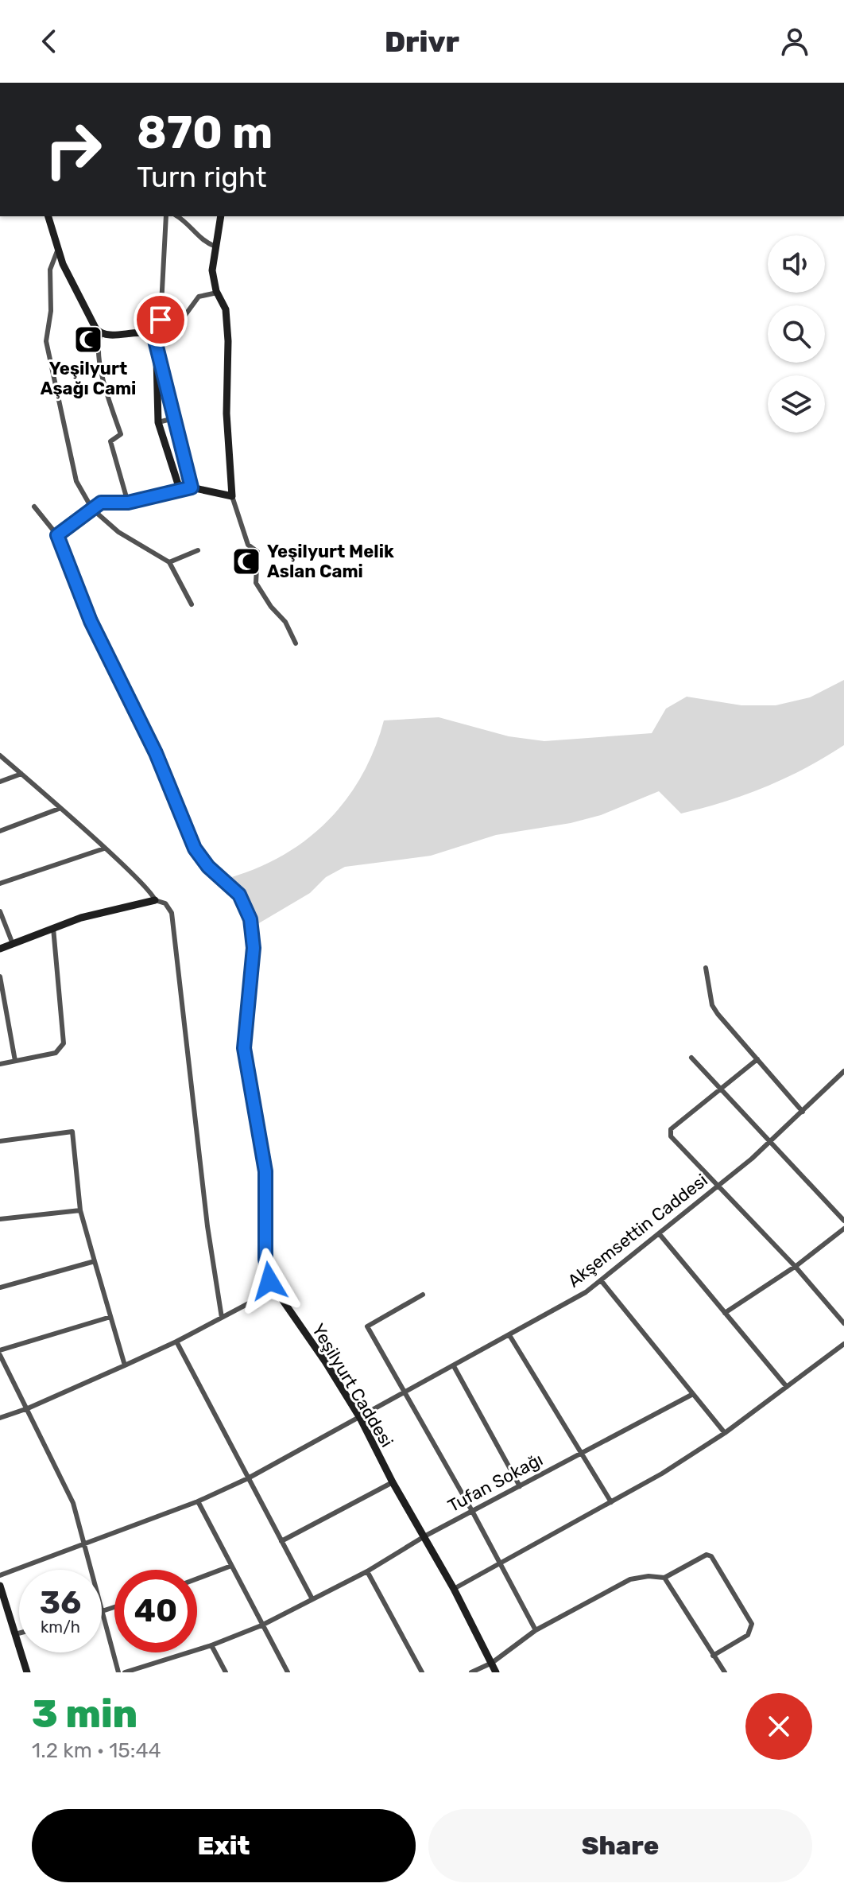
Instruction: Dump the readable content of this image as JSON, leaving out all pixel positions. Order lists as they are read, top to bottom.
{
  "streets": {
    "street": ["Akşemsettin Caddesi", "Yeşilyurt Caddesi", "Tufan Sokağı"]
  },
  "crossings": [
    ["Akşemsettin Caddesi", "Yeşilyurt Caddesi"],
    ["Yeşilyurt Caddesi", "Tufan Sokağı"]
  ],
  "places": {
    "mosque": ["Yeşilyurt Aşağı Cami", "Yeşilyurt Melik Aslan Cami"]
  },
  "page": {
    "header": "Drivr",
    "turn": ["870 m", "Turn right"],
    "speed": "36 km/h",
    "limit": "40",
    "heading": ["3 min", "1.2 km · 15:44"],
    "buttons": ["Exit", "Share"]
  }
}
